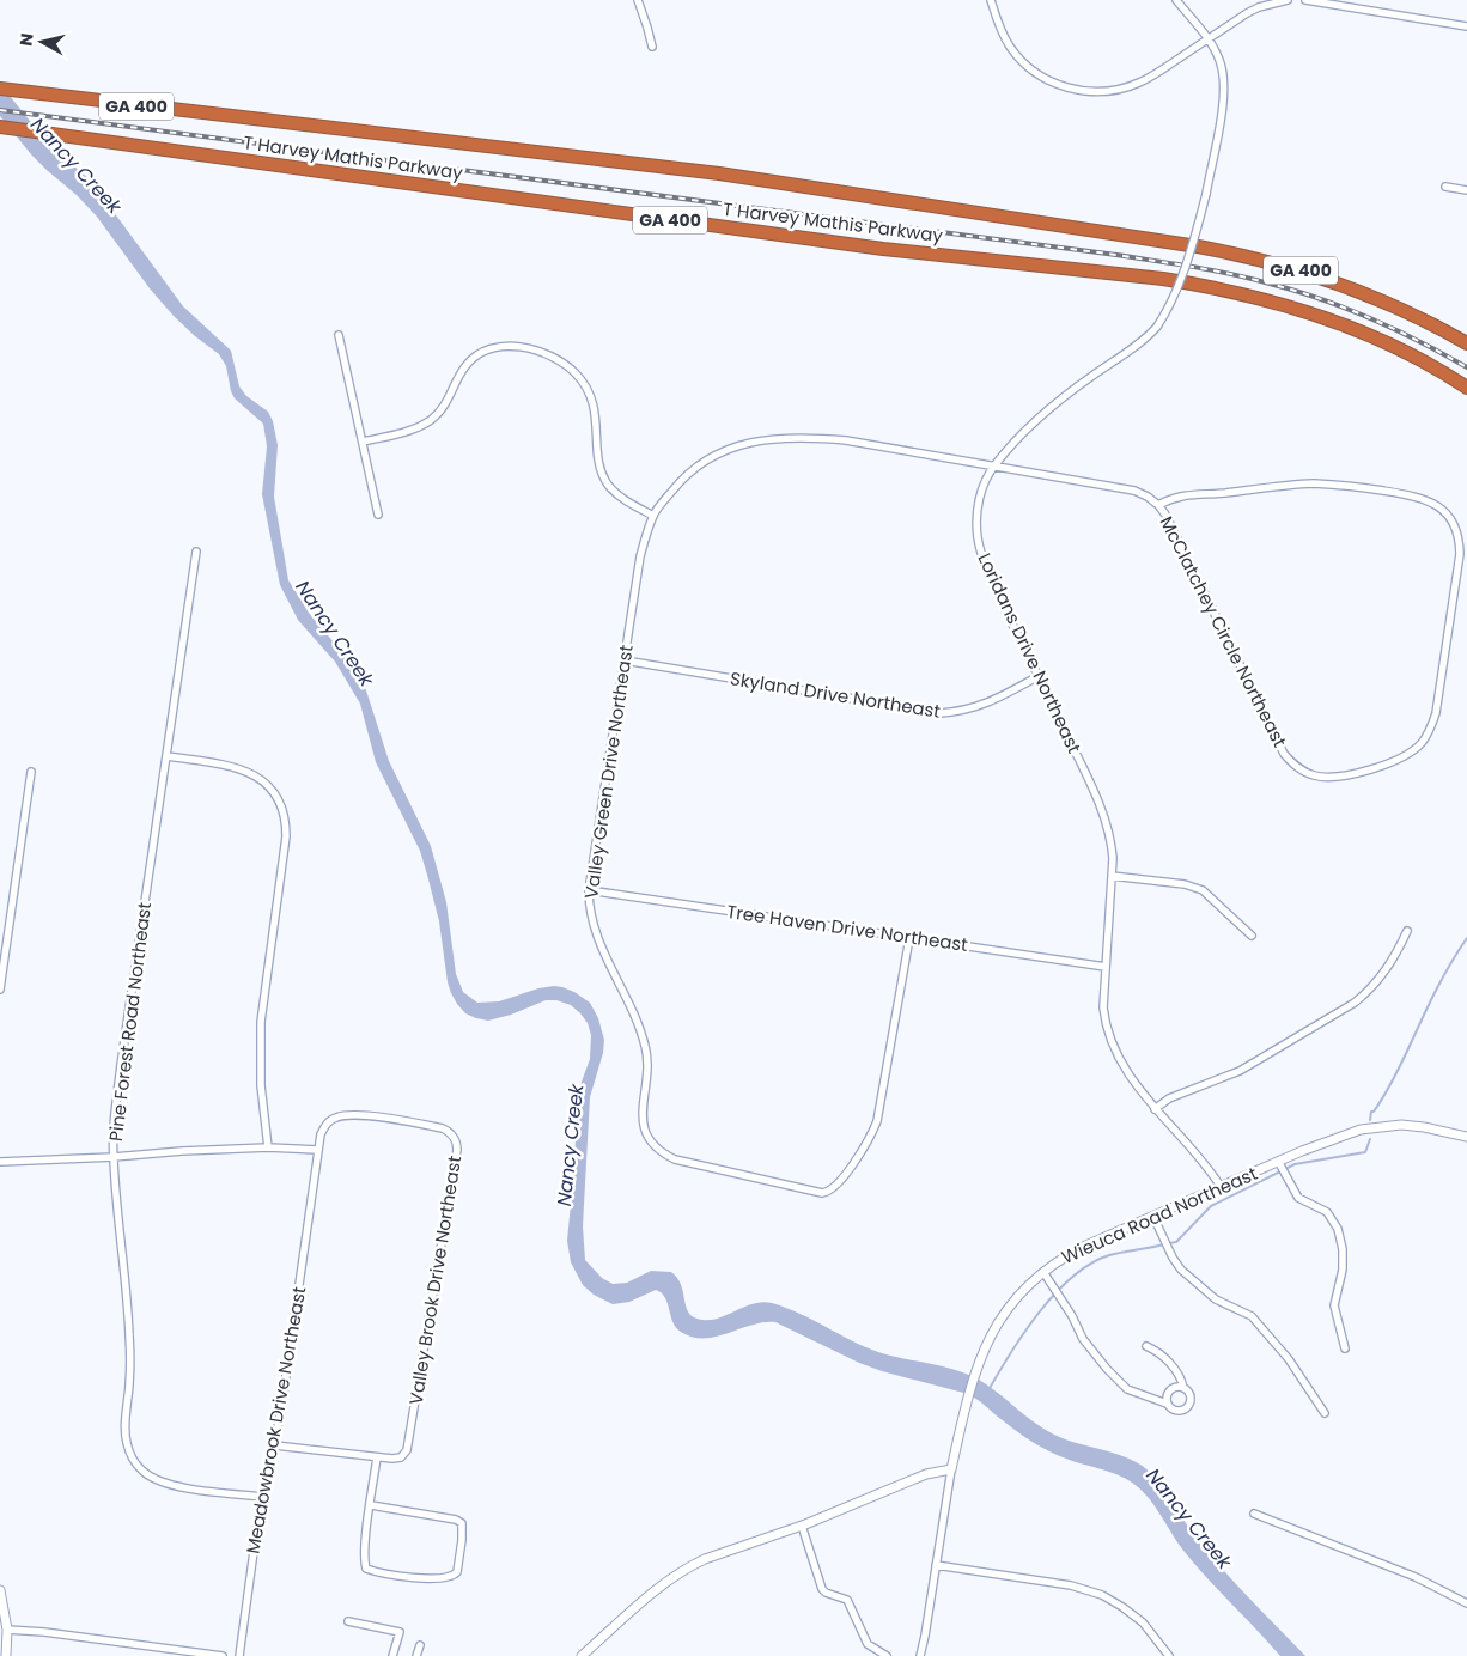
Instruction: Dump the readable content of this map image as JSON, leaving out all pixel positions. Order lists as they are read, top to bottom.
{
  "streets": {
    "highway": ["GA 400", "T Harvey Mathis Parkway"],
    "street": [
      "McClatchey Circle Northeast",
      "Loridans Drive Northeast",
      "Skyland Drive Northeast",
      "Valley Green Drive Northeast",
      "Tree Haven Drive Northeast",
      "Pine Forest Road Northeast",
      "Wieuca Road Northeast",
      "Valley Brook Drive Northeast",
      "Meadowbrook Drive Northeast"
    ]
  },
  "crossings": [
    ["McClatchey Circle Northeast", "Loridans Drive Northeast"],
    ["McClatchey Circle Northeast", "Valley Green Drive Northeast"],
    ["Loridans Drive Northeast", "Skyland Drive Northeast"],
    ["Loridans Drive Northeast", "Valley Green Drive Northeast"],
    ["Loridans Drive Northeast", "Tree Haven Drive Northeast"],
    ["Loridans Drive Northeast", "Wieuca Road Northeast"],
    ["Skyland Drive Northeast", "Valley Green Drive Northeast"],
    ["Valley Green Drive Northeast", "Tree Haven Drive Northeast"],
    ["Pine Forest Road Northeast", "Meadowbrook Drive Northeast"],
    ["Valley Brook Drive Northeast", "Meadowbrook Drive Northeast"]
  ],
  "water": ["Nancy Creek"],
  "north": "left"
}
